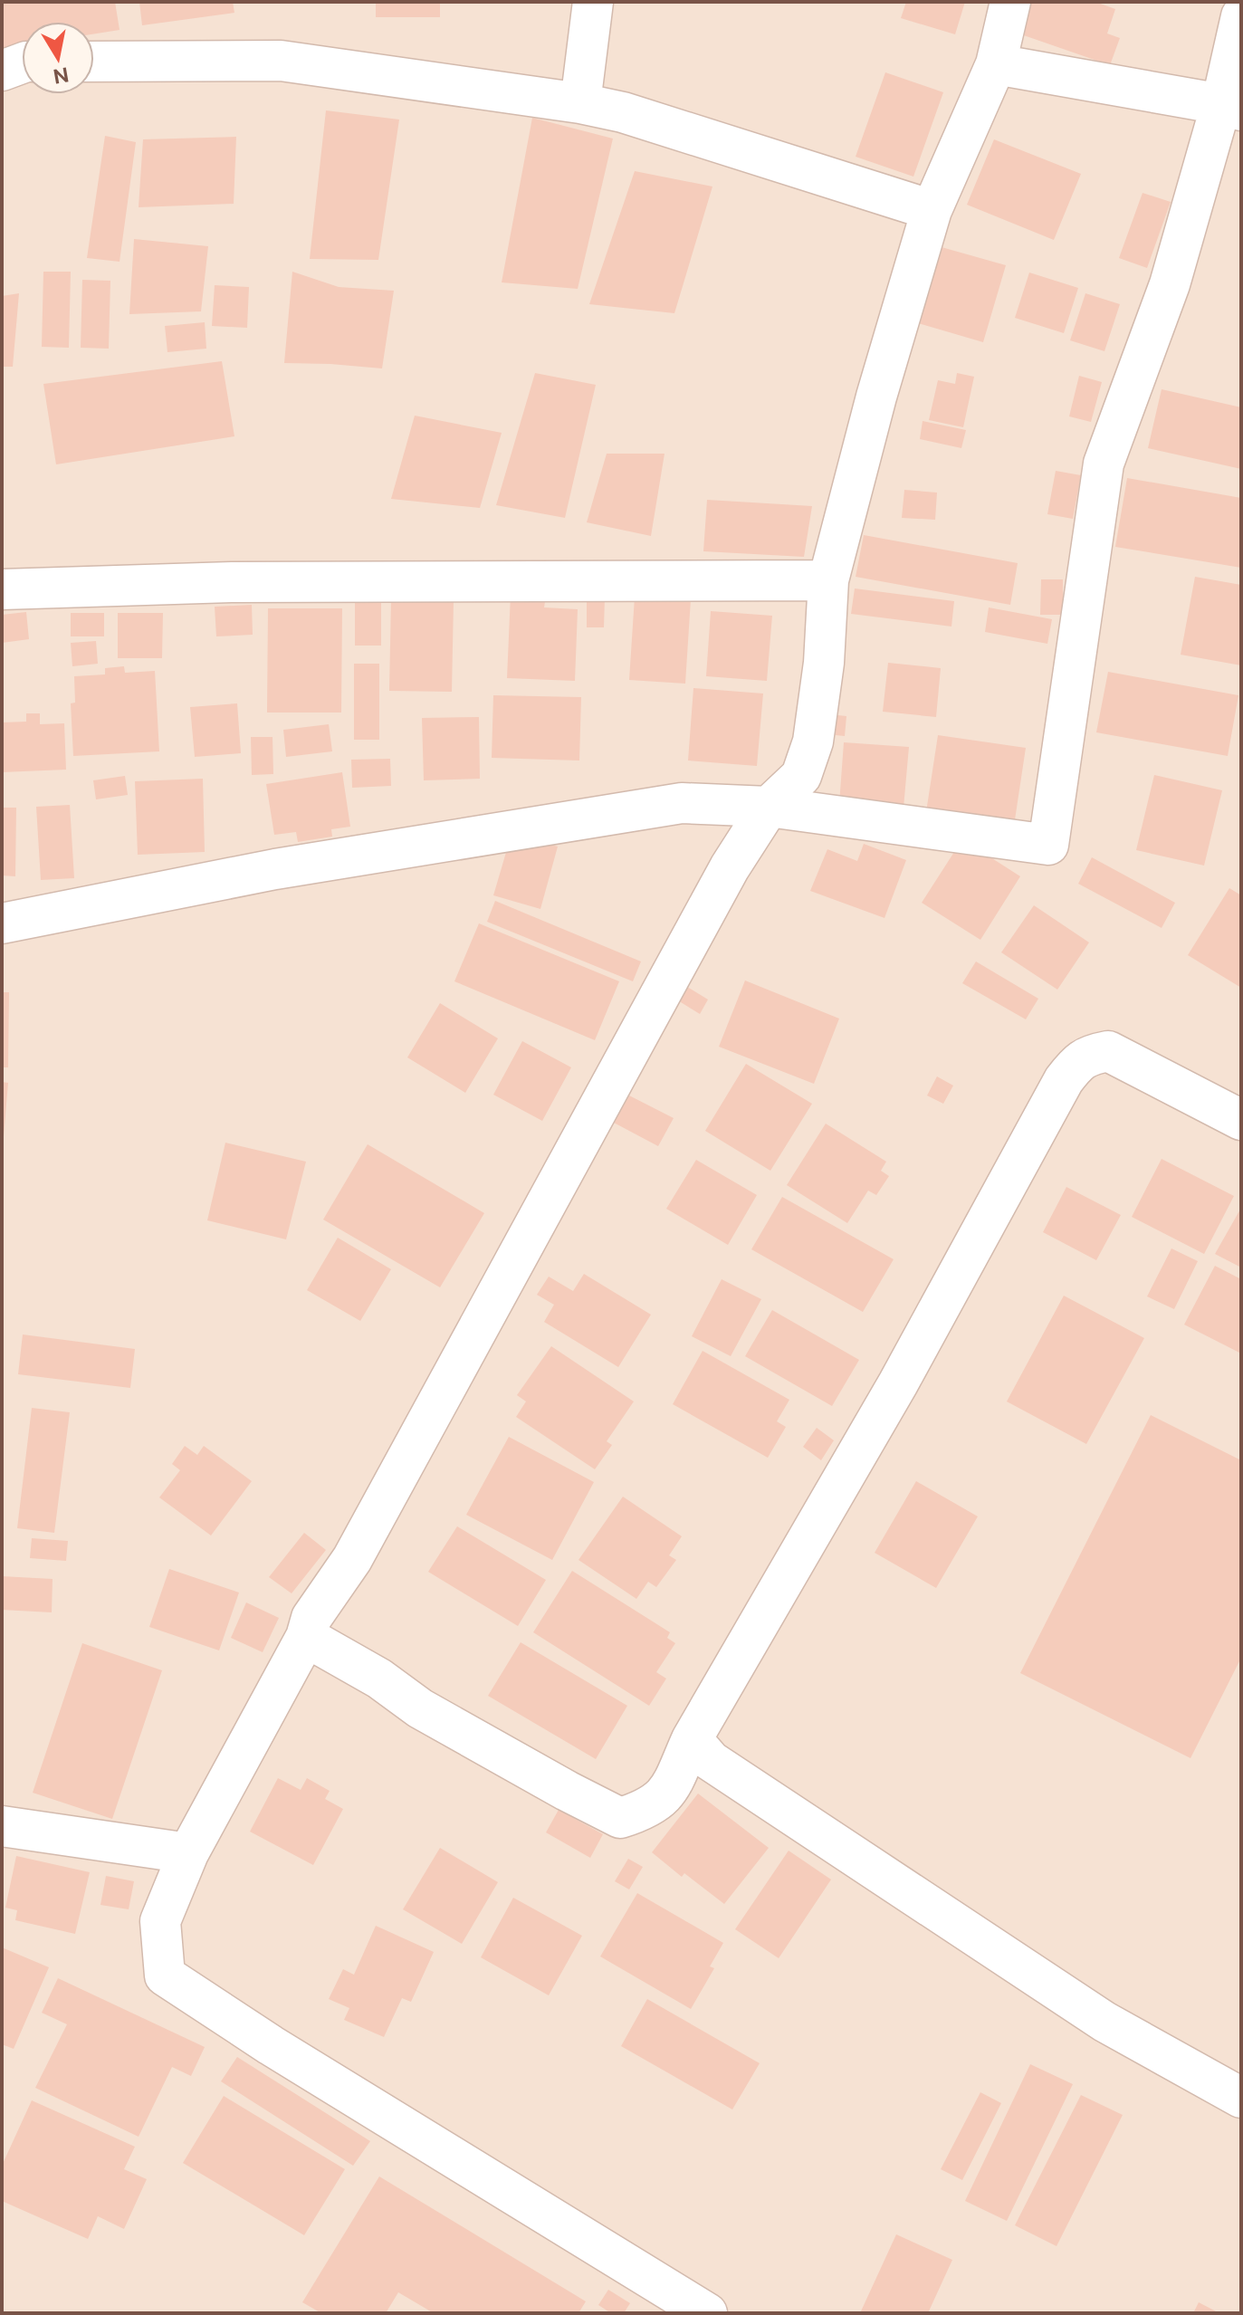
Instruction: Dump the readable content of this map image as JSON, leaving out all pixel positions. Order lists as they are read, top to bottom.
{
  "north": "bottom"
}
